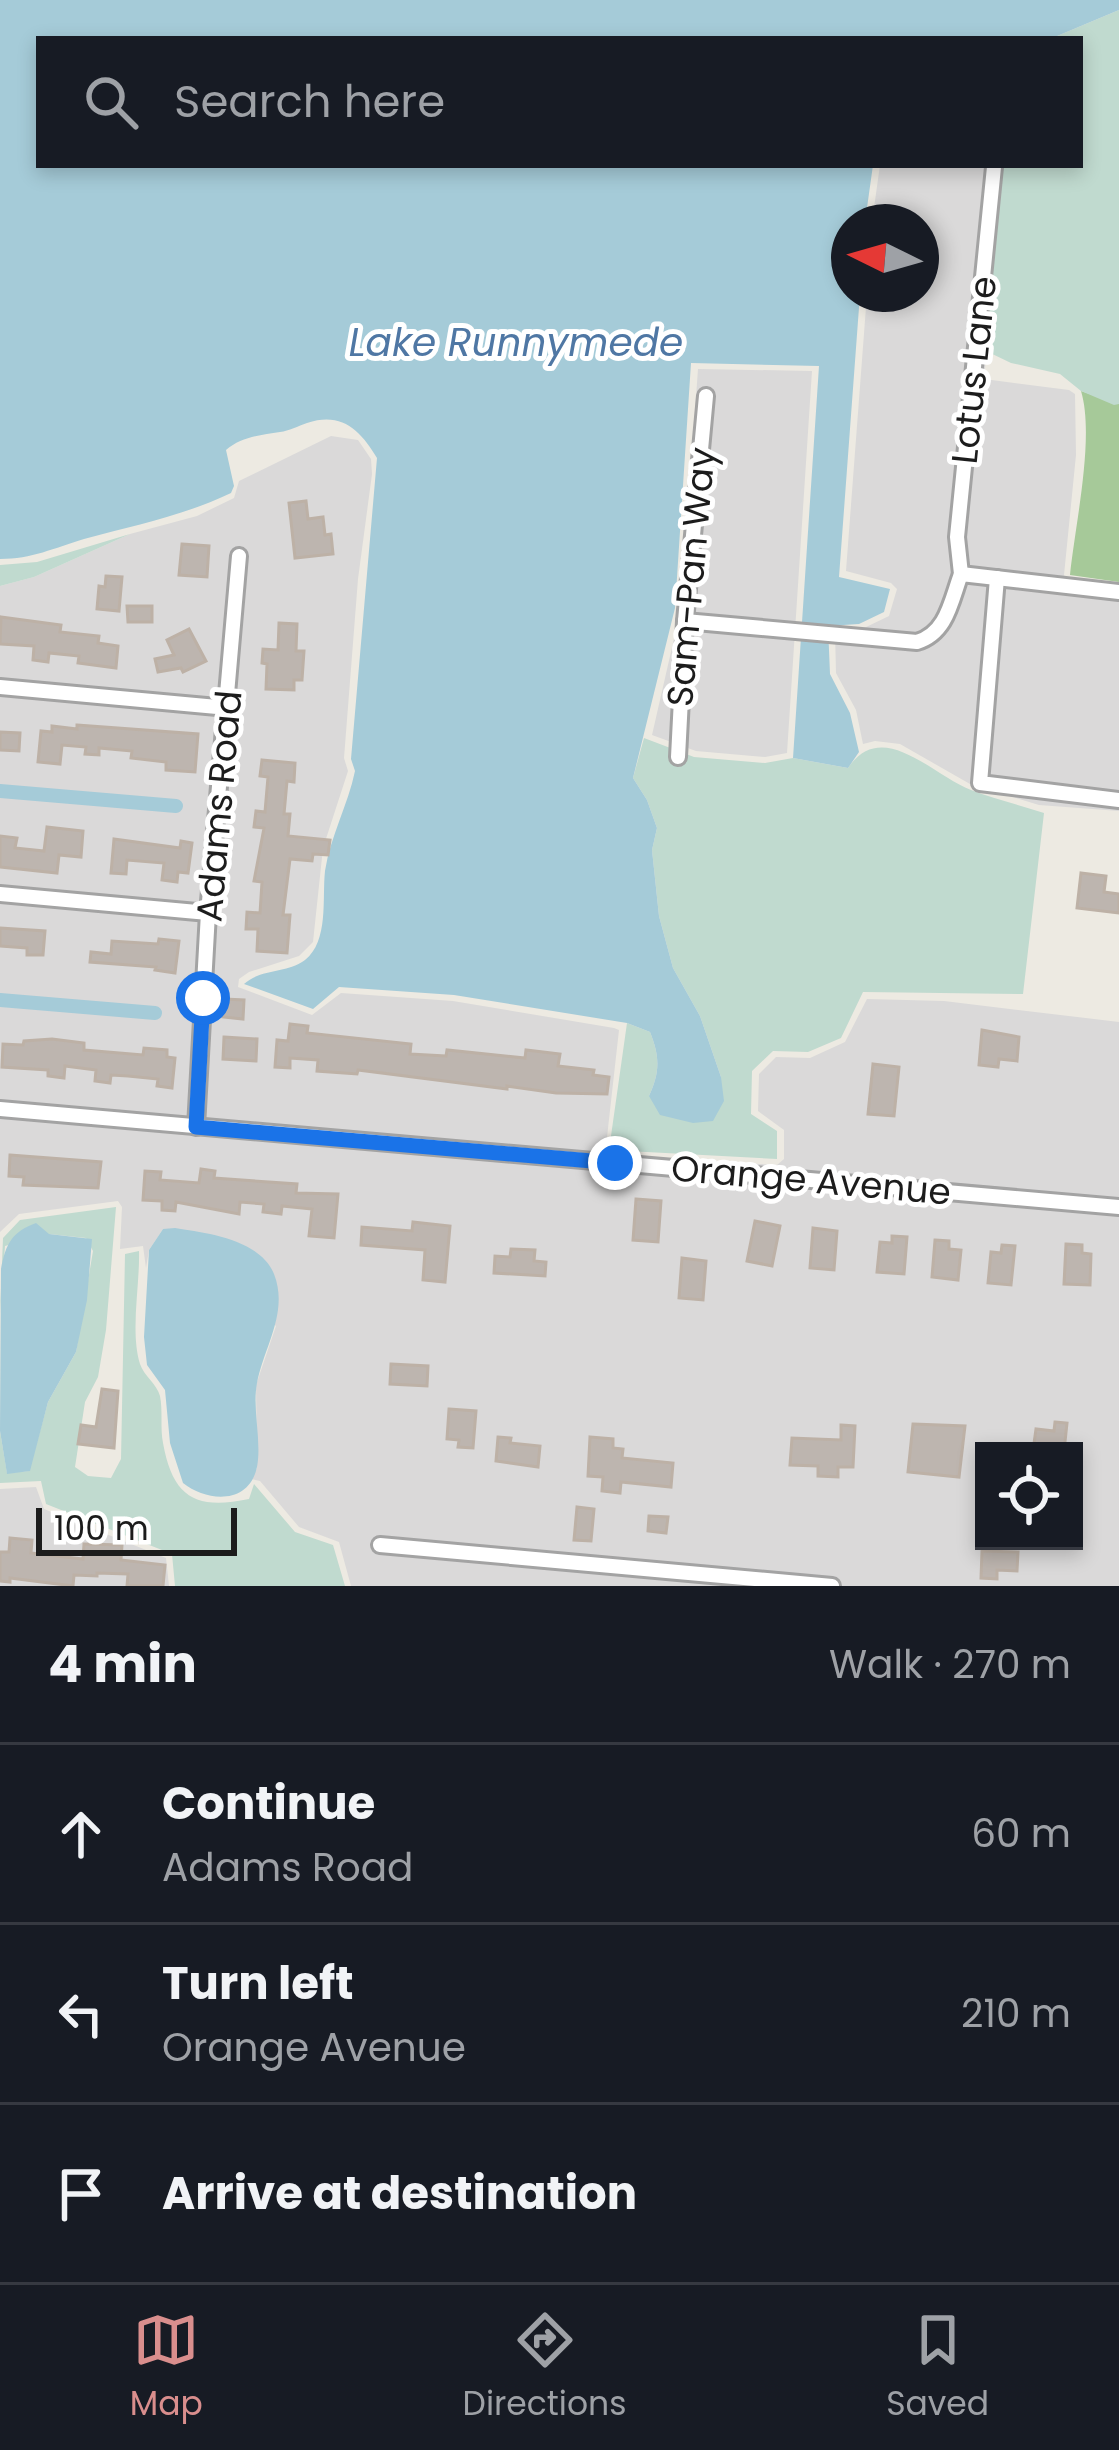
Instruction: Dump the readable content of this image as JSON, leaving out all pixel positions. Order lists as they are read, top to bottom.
{
  "streets": {
    "street": [
      "Lotus Lane",
      "Sam-Pan Way",
      "Adams Road",
      "Orange Avenue"
    ]
  },
  "crossings": [
    ["Adams Road", "Orange Avenue"]
  ],
  "water": ["Lake Runnymede"],
  "scale_bar": "100 m",
  "north": "left",
  "page": {
    "search": "Search here",
    "scale": "100 m",
    "heading": ["4 min", "Walk · 270 m"],
    "list": [
      ["Continue", "Adams Road", "60 m"],
      ["Turn left", "Orange Avenue", "210 m"],
      "Arrive at destination"
    ],
    "nav": ["Map", "Directions", "Saved"]
  }
}
